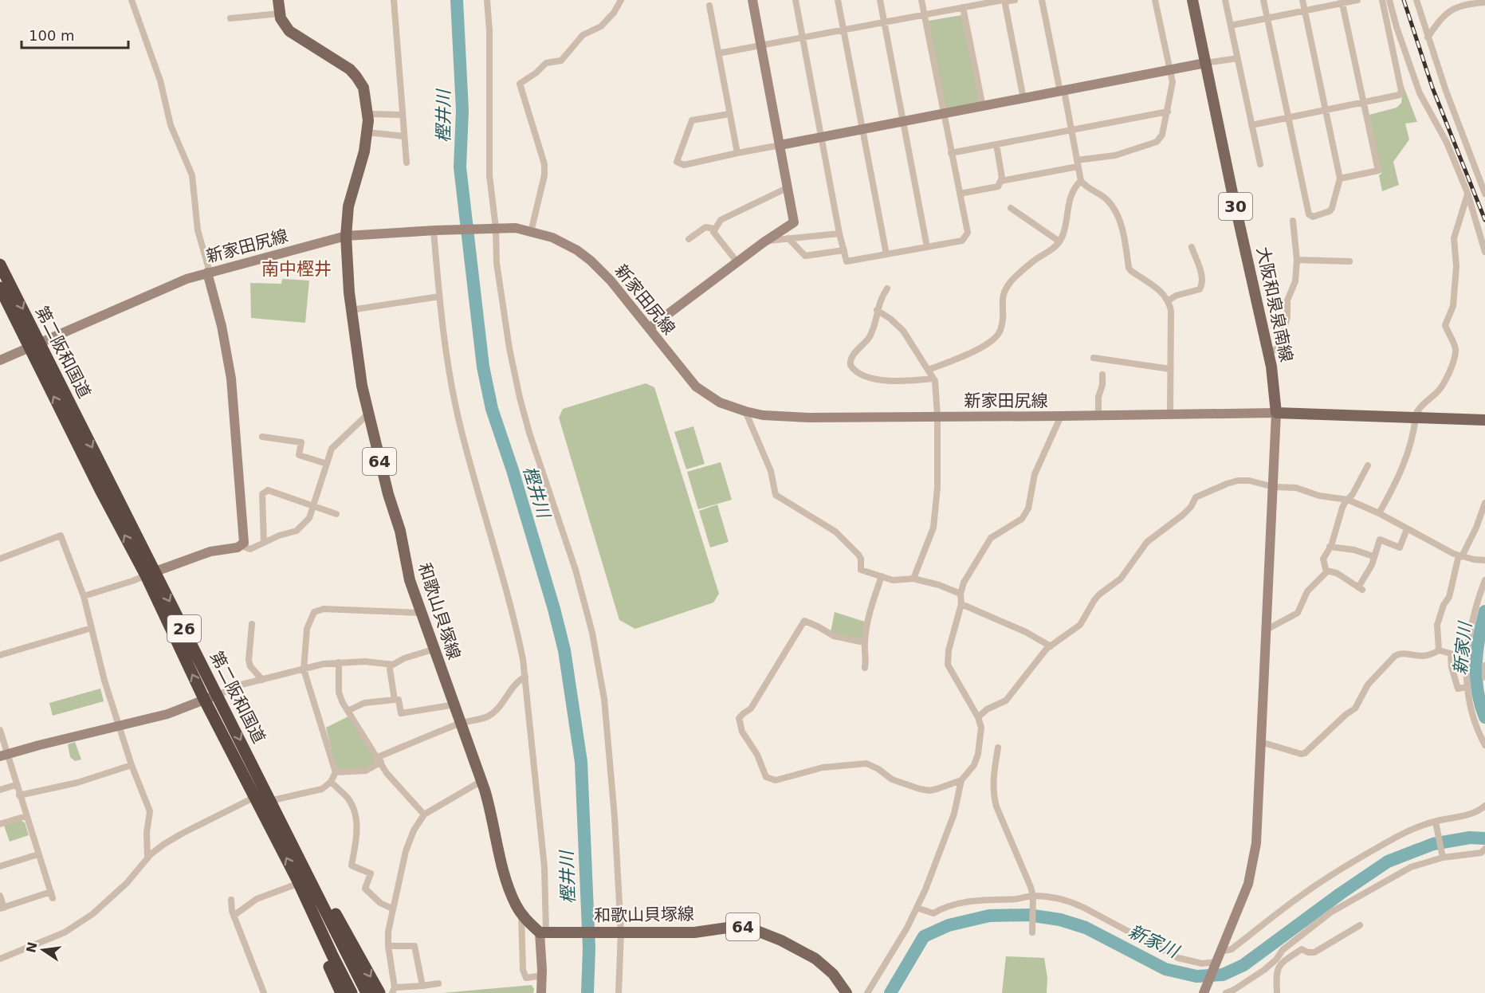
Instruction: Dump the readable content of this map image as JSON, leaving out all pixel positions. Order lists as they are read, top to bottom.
{
  "streets": {
    "highway": ["第二阪和国道", "26"],
    "main road": [
      "30",
      "大阪和泉泉南線",
      "64",
      "和歌山貝塚線"
    ],
    "street": ["新家田尻線"]
  },
  "crossings": [
    ["新家田尻線", "大阪和泉泉南線"],
    ["新家田尻線", "第二阪和国道"],
    ["新家田尻線", "和歌山貝塚線"]
  ],
  "districts": ["南中樫井"],
  "water": ["樫井川", "新家川"],
  "scale_bar": "100 m",
  "north": "left"
}
